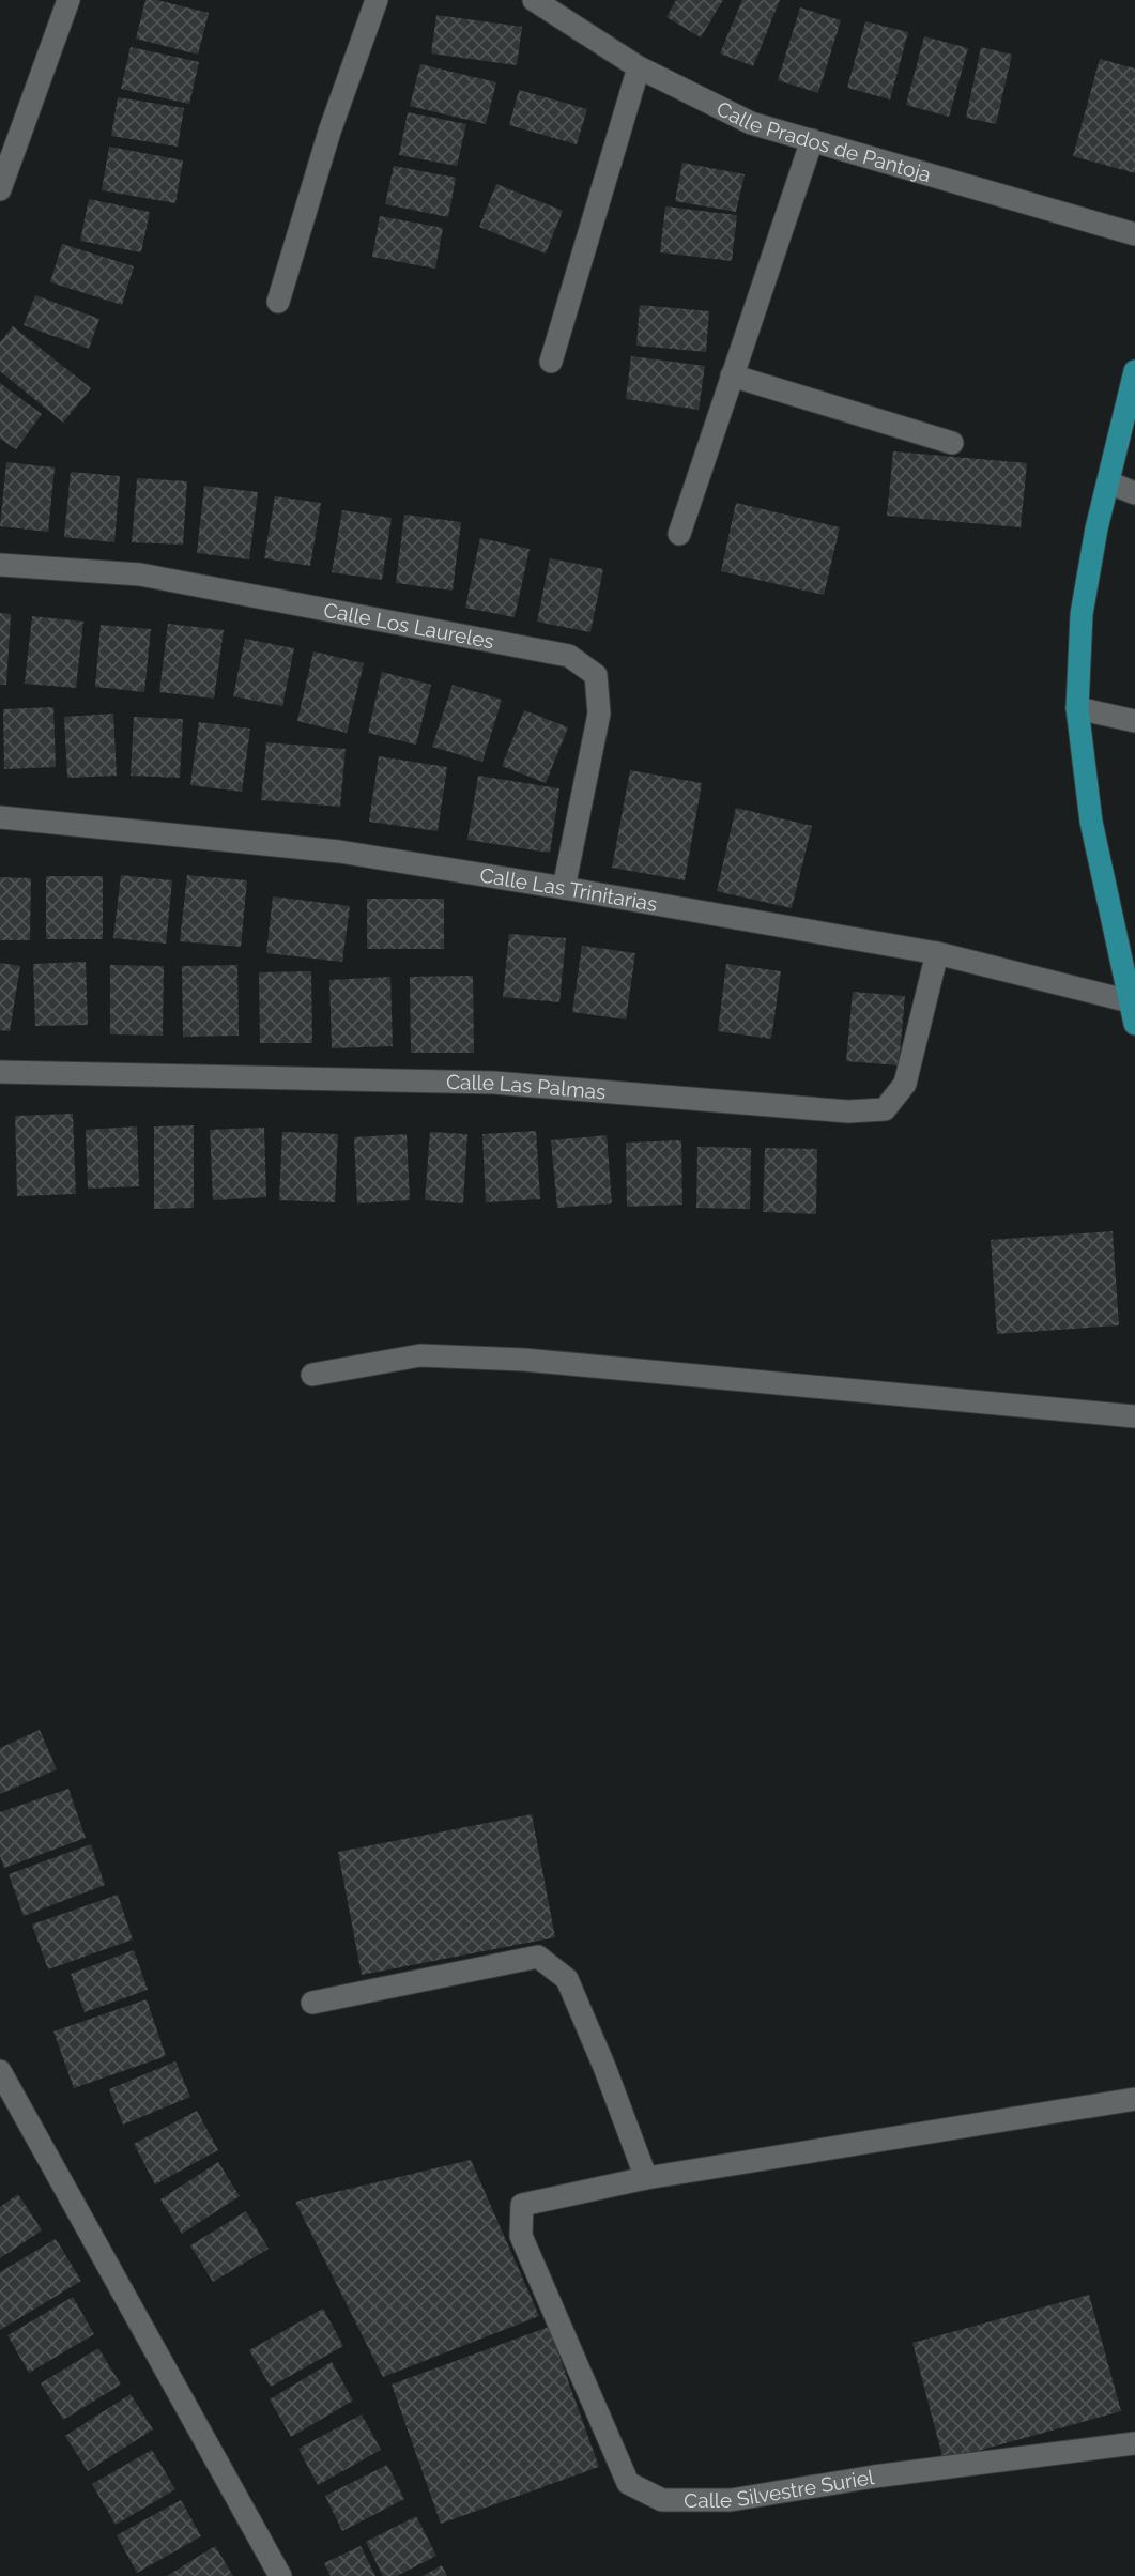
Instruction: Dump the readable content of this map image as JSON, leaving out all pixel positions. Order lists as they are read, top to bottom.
{
  "streets": {
    "street": [
      "Calle Prados de Pantoja",
      "Calle Los Laureles",
      "Calle Las Trinitarias",
      "Calle Las Palmas",
      "Calle Silvestre Suriel"
    ]
  },
  "crossings": [
    ["Calle Los Laureles", "Calle Las Trinitarias"],
    ["Calle Las Trinitarias", "Calle Las Palmas"]
  ]
}
